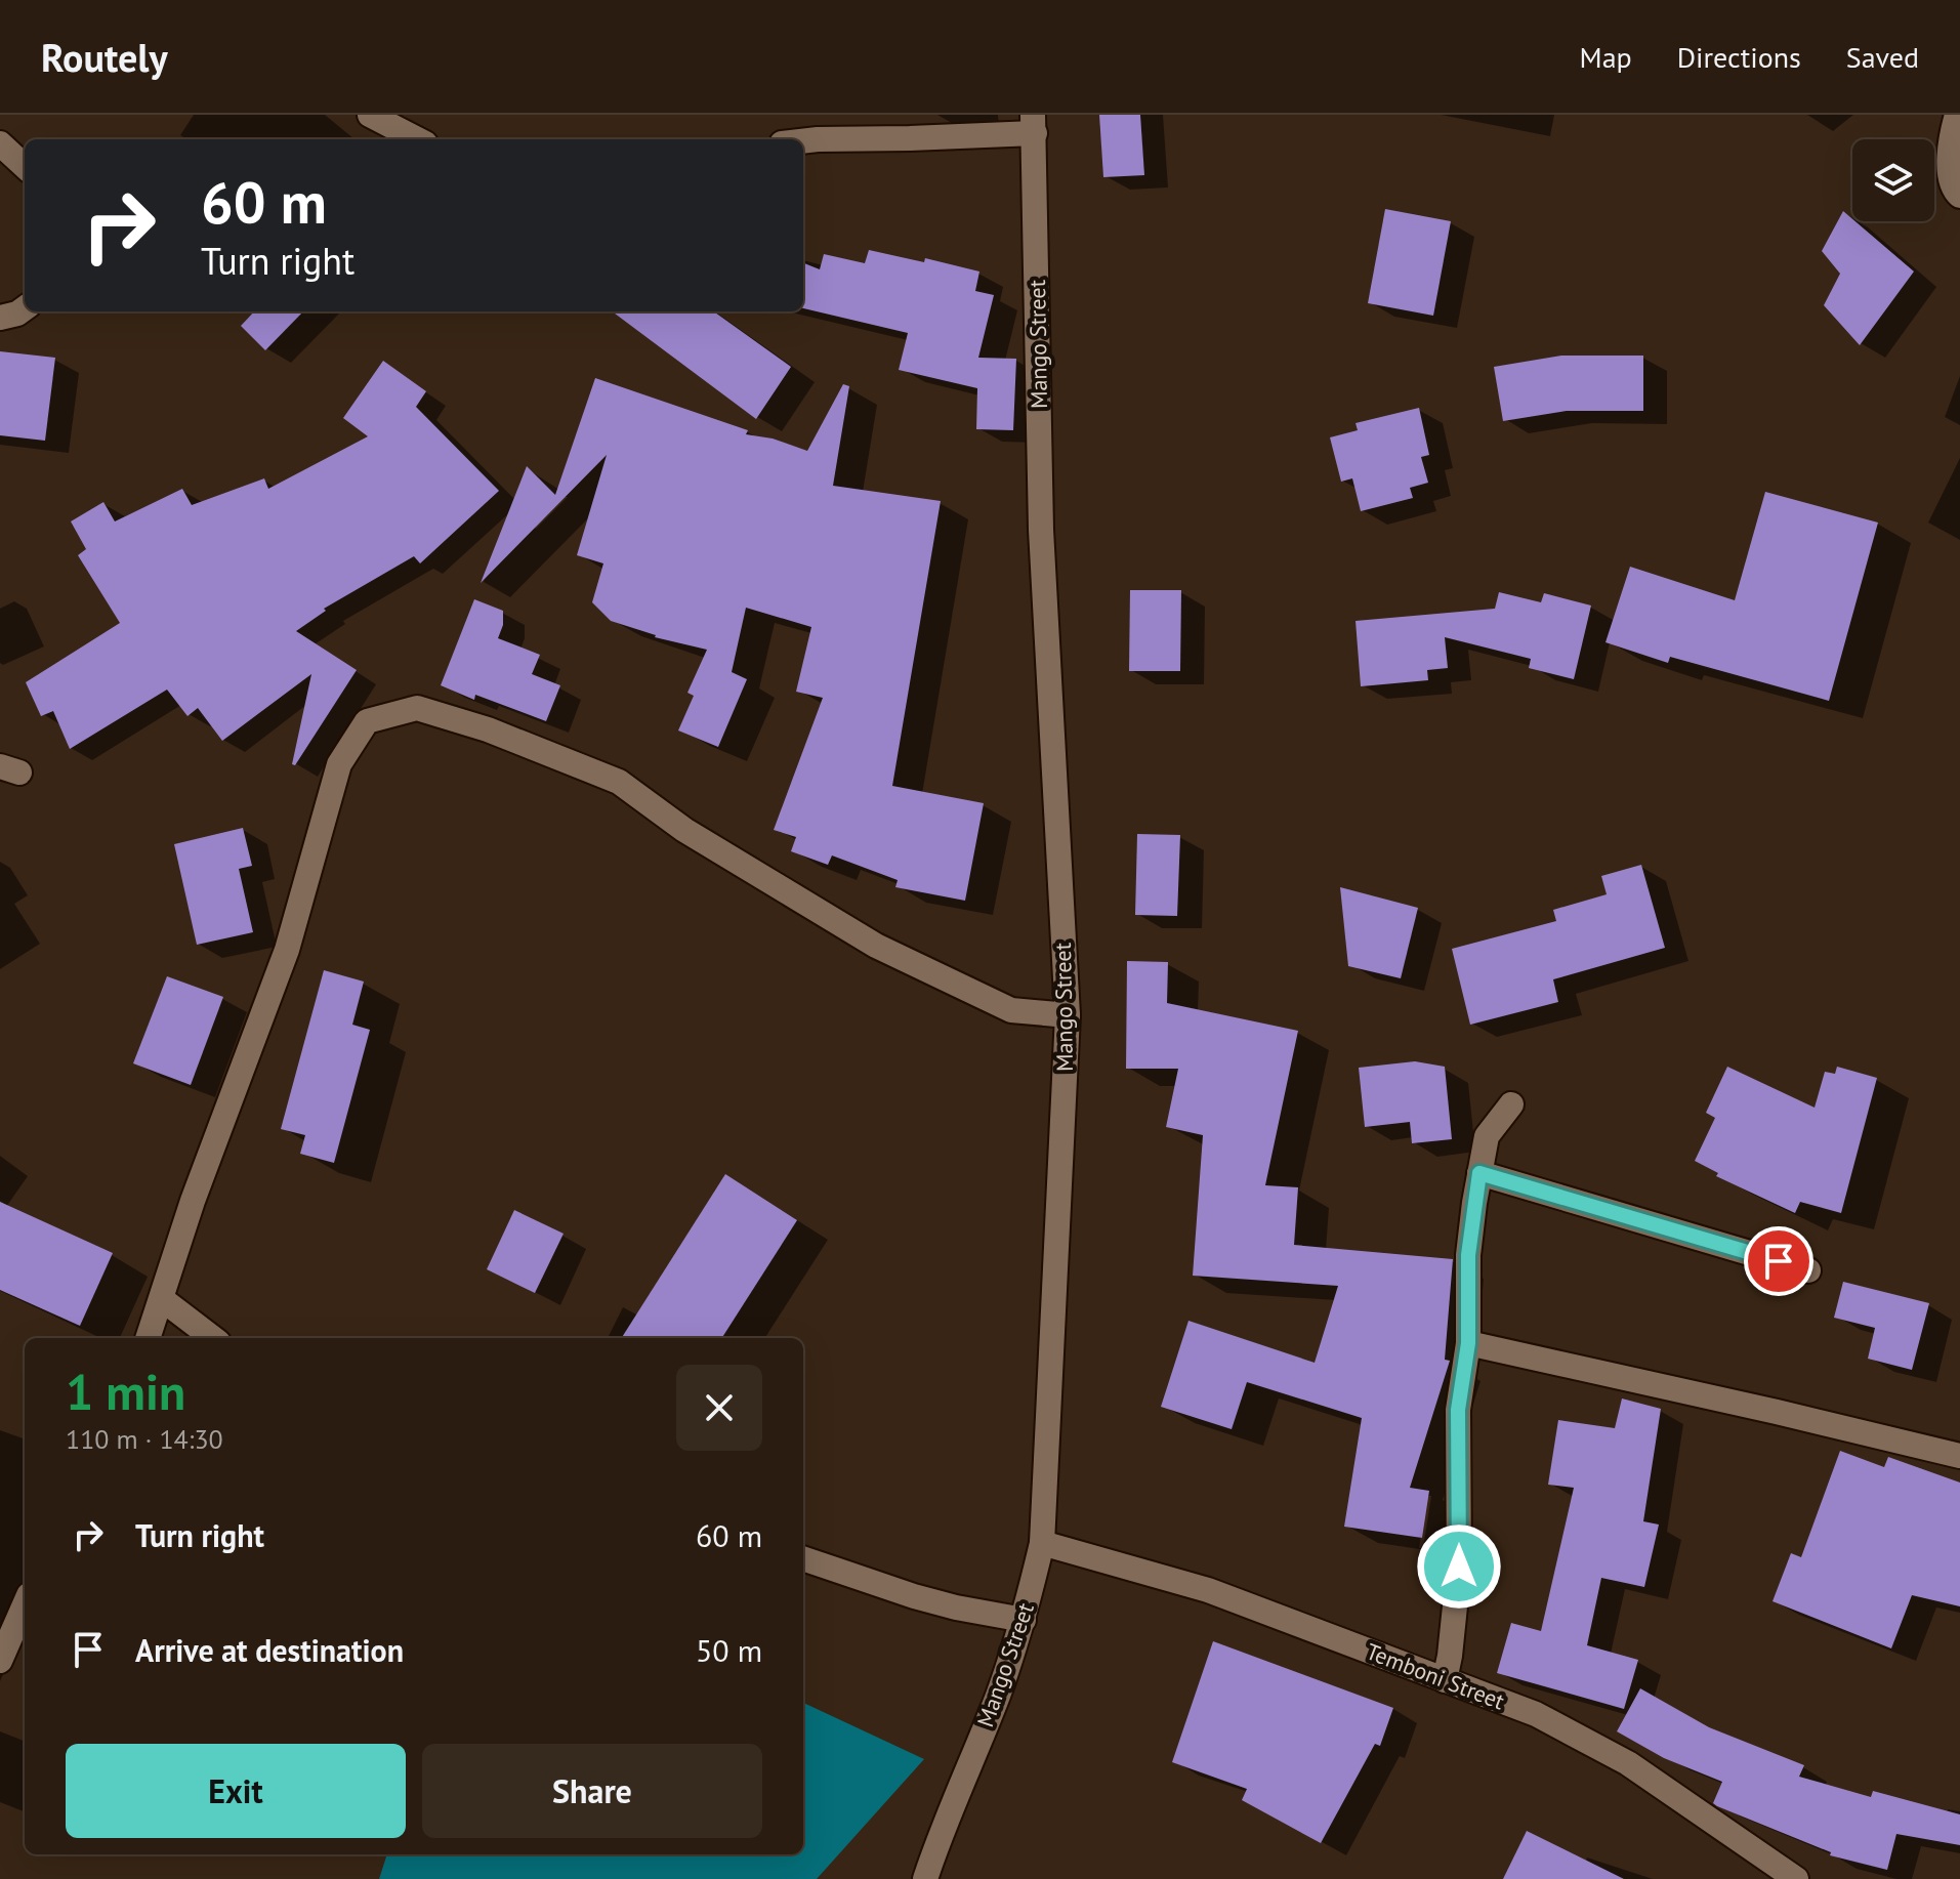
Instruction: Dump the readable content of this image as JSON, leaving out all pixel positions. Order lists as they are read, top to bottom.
{
  "streets": {
    "street": ["Mango Street", "Temboni Street"]
  },
  "crossings": [
    ["Mango Street", "Temboni Street"]
  ],
  "page": {
    "header": "Routely",
    "nav": ["Map", "Directions", "Saved"],
    "turn": ["60 m", "Turn right"],
    "heading": ["1 min", "110 m · 14:30"],
    "list": [
      {
        "name": "Turn right",
        "value": "60 m"
      },
      {
        "name": "Arrive at destination",
        "value": "50 m"
      }
    ],
    "buttons": ["Exit", "Share"]
  }
}
